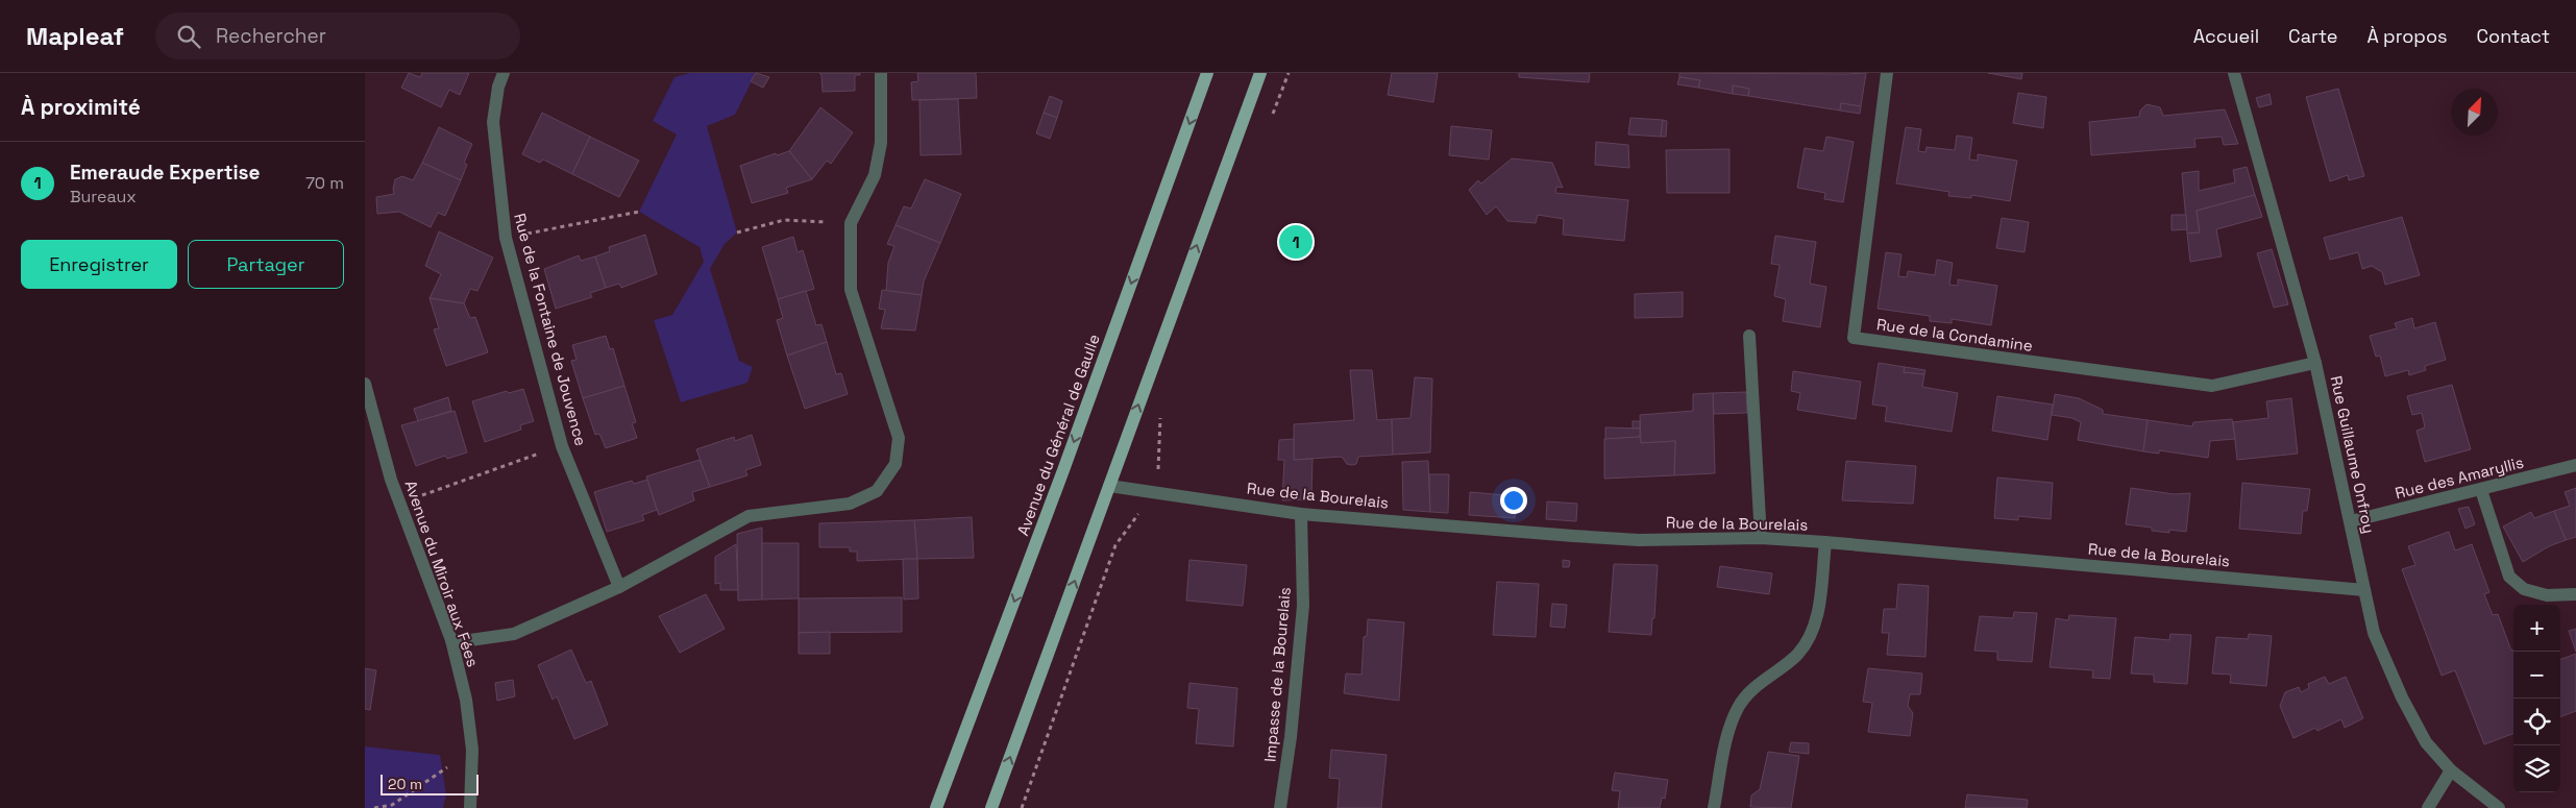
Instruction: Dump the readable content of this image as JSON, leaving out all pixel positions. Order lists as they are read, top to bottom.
{
  "streets": {
    "main road": ["Avenue du Général de Gaulle"],
    "street": [
      "Rue de la Fontaine de Jouvence",
      "Rue de la Condamine",
      "Rue Guillaume Onfroy",
      "Rue des Amaryllis",
      "Rue de la Bourelais",
      "Avenue du Miroir aux Fées",
      "Impasse de la Bourelais"
    ]
  },
  "crossings": [
    ["Rue de la Condamine", "Rue Guillaume Onfroy"],
    ["Rue Guillaume Onfroy", "Rue des Amaryllis"],
    ["Rue Guillaume Onfroy", "Rue de la Bourelais"],
    ["Rue de la Bourelais", "Impasse de la Bourelais"]
  ],
  "scale_bar": "20 m",
  "north": "top right",
  "page": {
    "header": "Mapleaf",
    "search": "Rechercher",
    "nav": [
      "Accueil",
      "Carte",
      "À propos",
      "Contact"
    ],
    "heading": "À proximité",
    "list": [
      {
        "mark": "1",
        "name": "Emeraude Expertise",
        "note": "Bureaux",
        "value": "70 m"
      }
    ],
    "pins": "1",
    "buttons": ["Enregistrer", "Partager"],
    "map_buttons": ["+", "−"],
    "scale": "20 m"
  }
}
